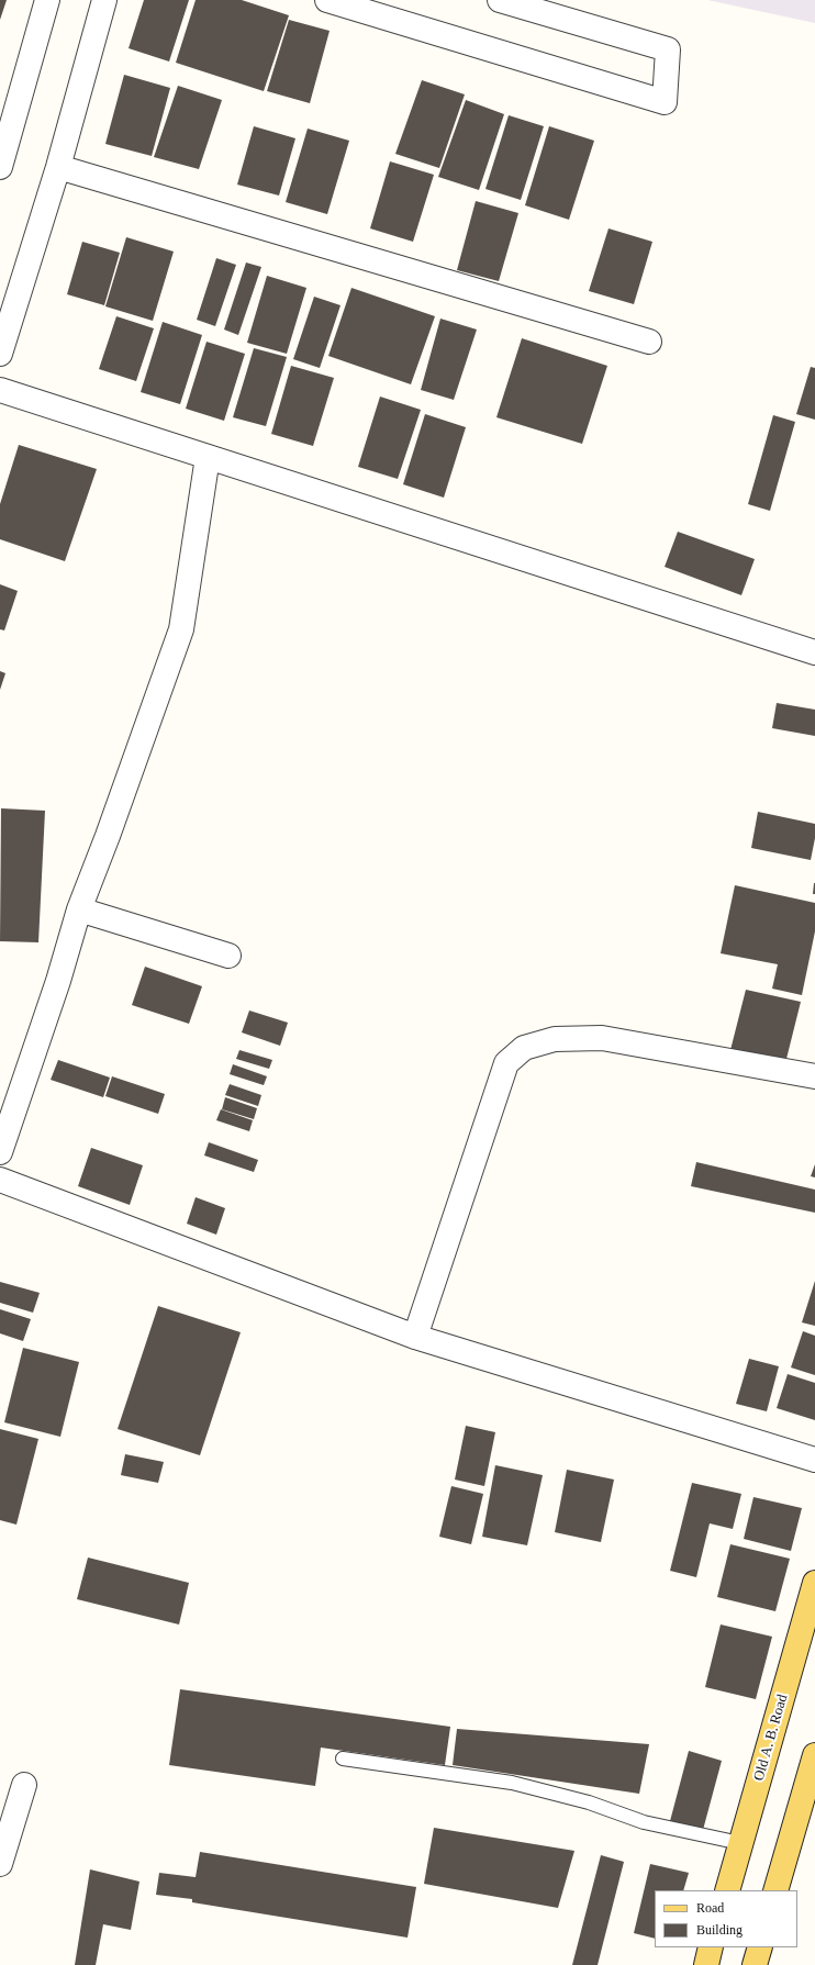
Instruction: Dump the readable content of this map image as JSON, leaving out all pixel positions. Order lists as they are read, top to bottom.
{
  "streets": {
    "main road": ["Old A. B. Road"]
  },
  "legend": ["Road", "Building"]
}
